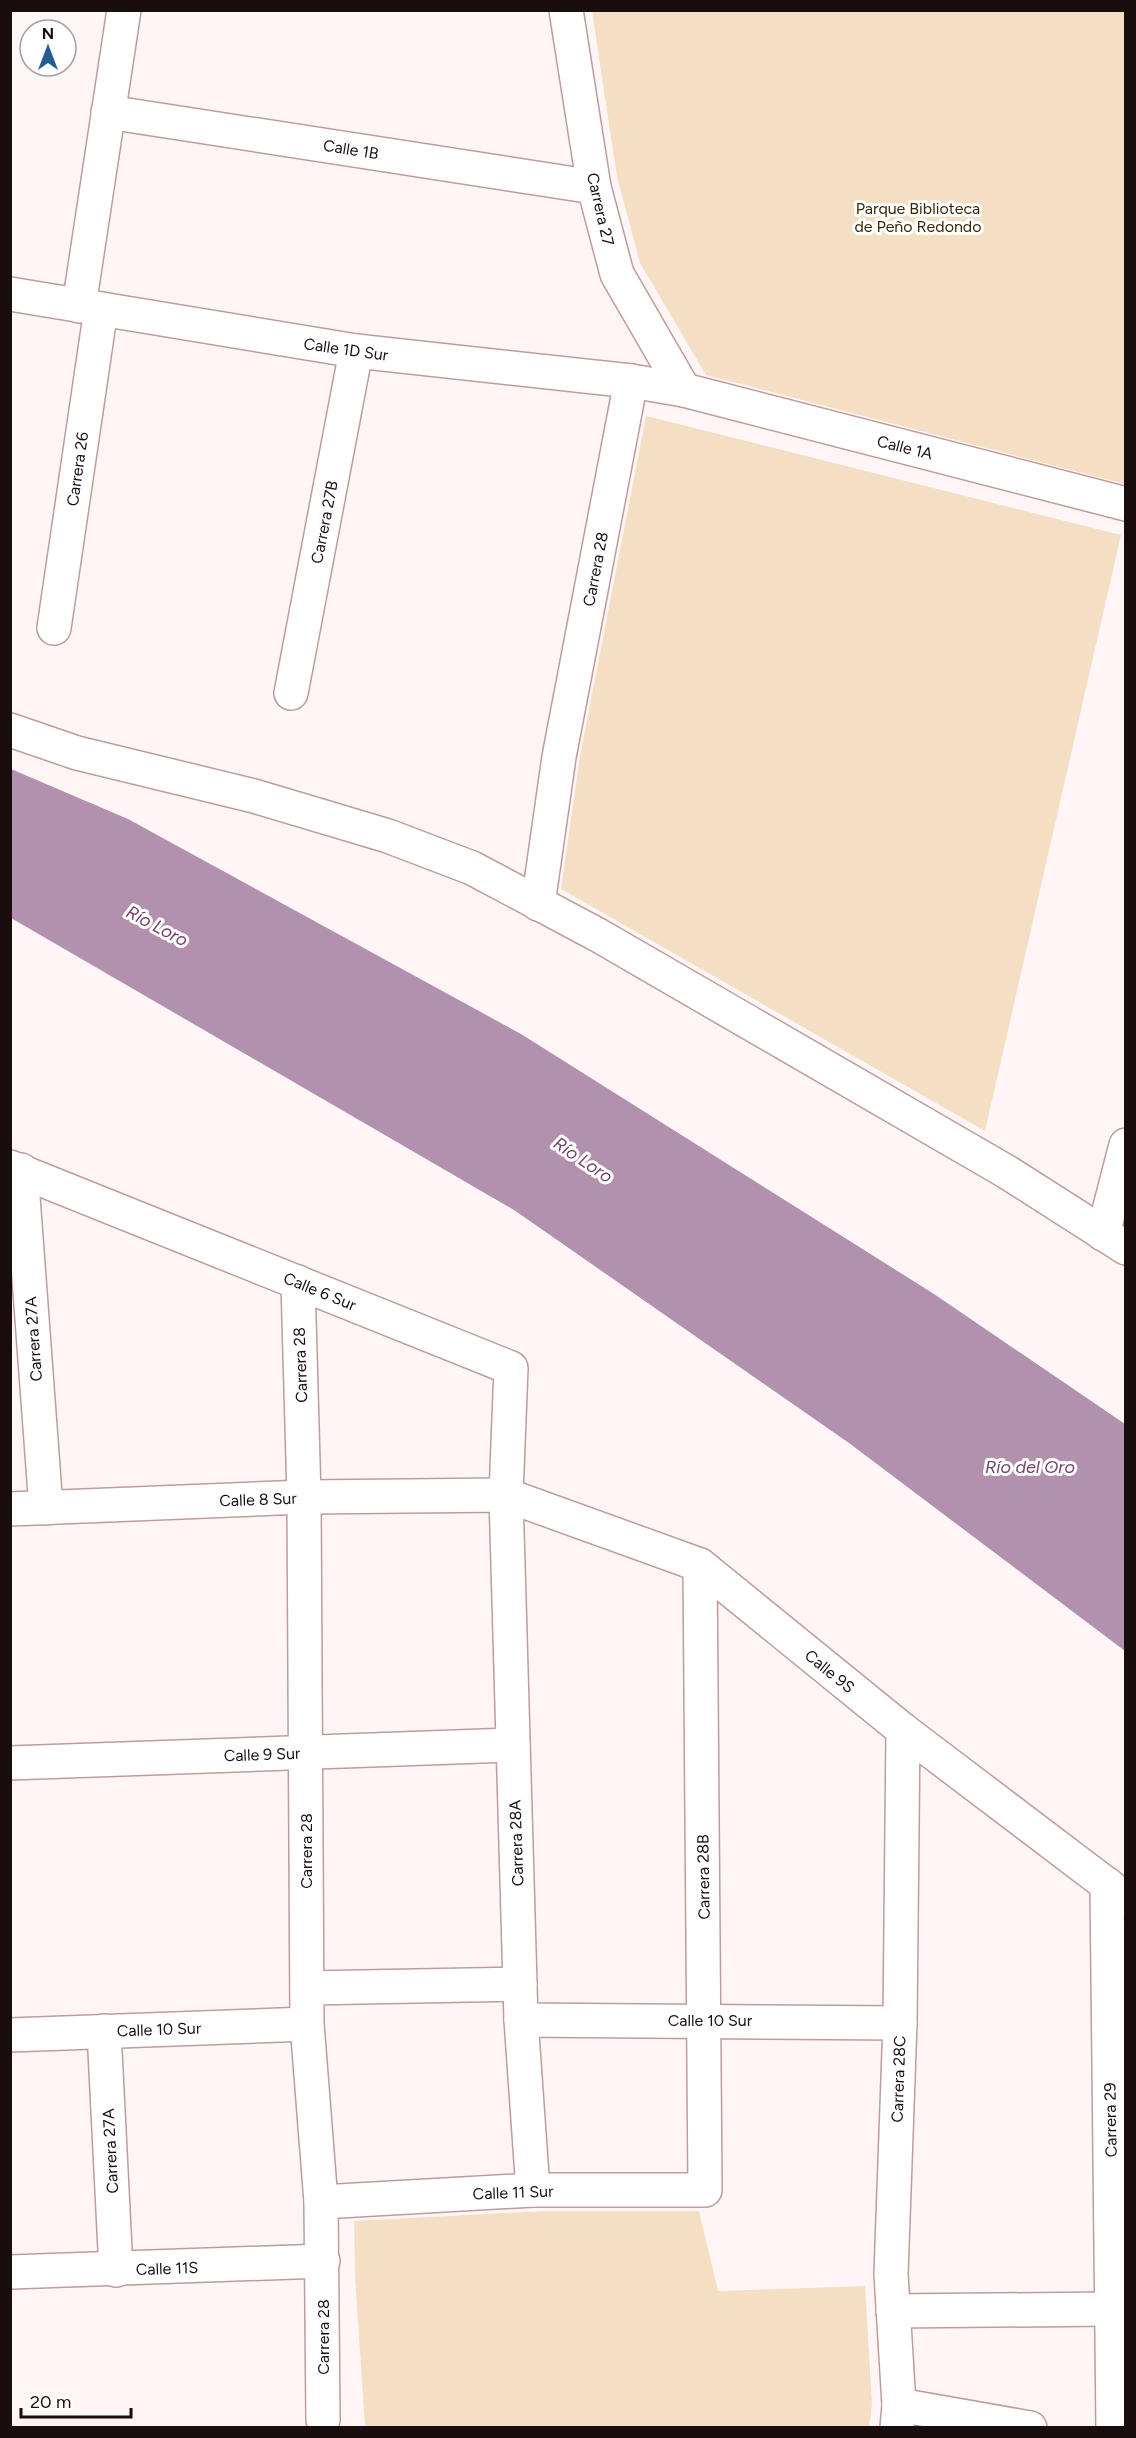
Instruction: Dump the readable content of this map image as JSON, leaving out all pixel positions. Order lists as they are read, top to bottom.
{
  "streets": {
    "street": [
      "Calle 1B",
      "Carrera 27",
      "Calle 1D Sur",
      "Calle 1A",
      "Carrera 26",
      "Carrera 27B",
      "Carrera 28",
      "Calle 6 Sur",
      "Carrera 27A",
      "Calle 8 Sur",
      "Calle 9S",
      "Calle 9 Sur",
      "Carrera 28A",
      "Carrera 28B",
      "Calle 10 Sur",
      "Carrera 28C",
      "Carrera 29",
      "Calle 11 Sur",
      "Calle 11S"
    ]
  },
  "crossings": [
    ["Calle 1B", "Carrera 27"],
    ["Calle 1B", "Carrera 26"],
    ["Carrera 27", "Calle 1D Sur"],
    ["Carrera 27", "Calle 1A"],
    ["Calle 1D Sur", "Calle 1A"],
    ["Calle 1D Sur", "Carrera 26"],
    ["Calle 1D Sur", "Carrera 27B"],
    ["Calle 1D Sur", "Carrera 28"],
    ["Carrera 28", "Calle 6 Sur"],
    ["Carrera 28", "Calle 8 Sur"],
    ["Carrera 28", "Calle 9 Sur"],
    ["Carrera 28", "Calle 10 Sur"],
    ["Carrera 28", "Calle 11 Sur"],
    ["Carrera 28", "Calle 11S"],
    ["Calle 6 Sur", "Carrera 27A"],
    ["Calle 6 Sur", "Calle 8 Sur"],
    ["Calle 6 Sur", "Calle 9S"],
    ["Calle 6 Sur", "Carrera 28A"],
    ["Carrera 27A", "Calle 8 Sur"],
    ["Carrera 27A", "Calle 10 Sur"],
    ["Carrera 27A", "Calle 11S"],
    ["Calle 8 Sur", "Calle 9S"],
    ["Calle 8 Sur", "Carrera 28A"],
    ["Calle 9S", "Carrera 28A"],
    ["Calle 9S", "Carrera 28B"],
    ["Calle 9S", "Carrera 28C"],
    ["Calle 9S", "Carrera 29"],
    ["Calle 9 Sur", "Carrera 28A"],
    ["Carrera 28A", "Calle 10 Sur"],
    ["Carrera 28A", "Calle 11 Sur"],
    ["Carrera 28B", "Calle 10 Sur"],
    ["Carrera 28B", "Calle 11 Sur"],
    ["Calle 10 Sur", "Carrera 28C"]
  ],
  "water": ["Río Loro", "Río del Oro"],
  "parks": ["Parque Biblioteca de Peño Redondo"],
  "scale_bar": "20 m",
  "north": "top"
}
